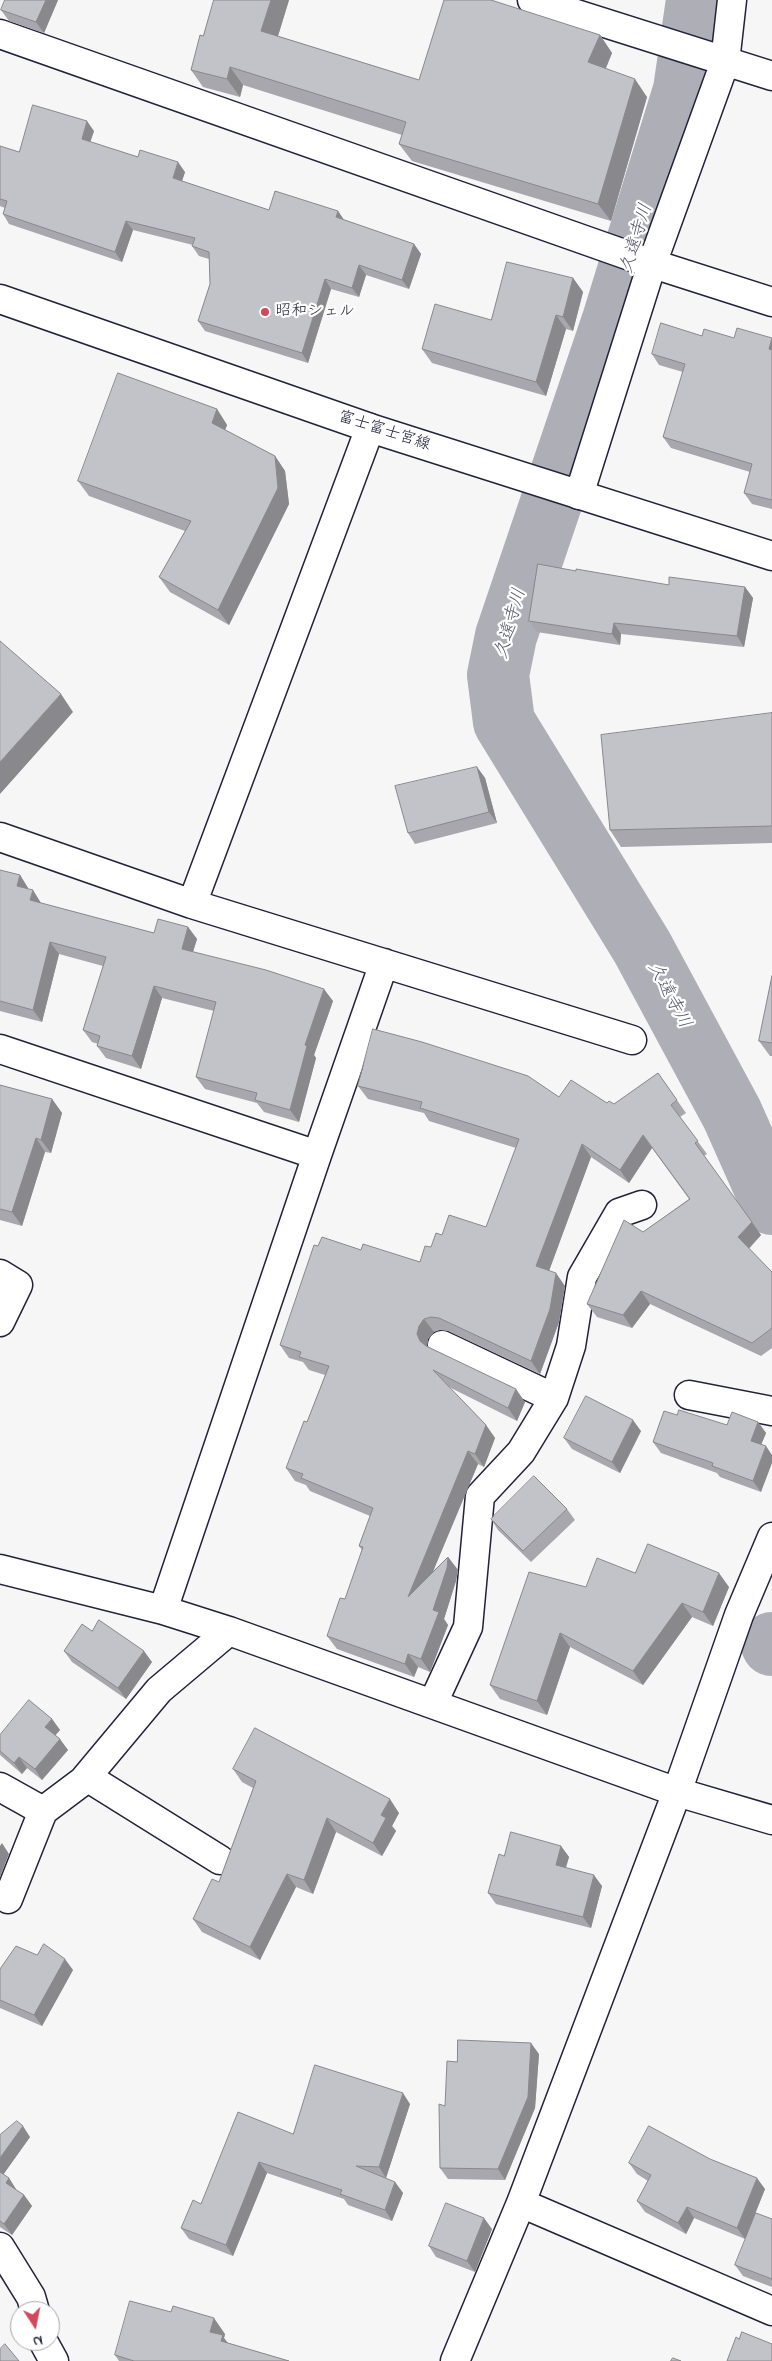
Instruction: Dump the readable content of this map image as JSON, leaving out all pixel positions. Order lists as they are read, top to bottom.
{
  "streets": {
    "street": ["富士富士宮線"]
  },
  "water": ["久遠寺川"],
  "places": ["昭和シェル"],
  "north": "bottom"
}
